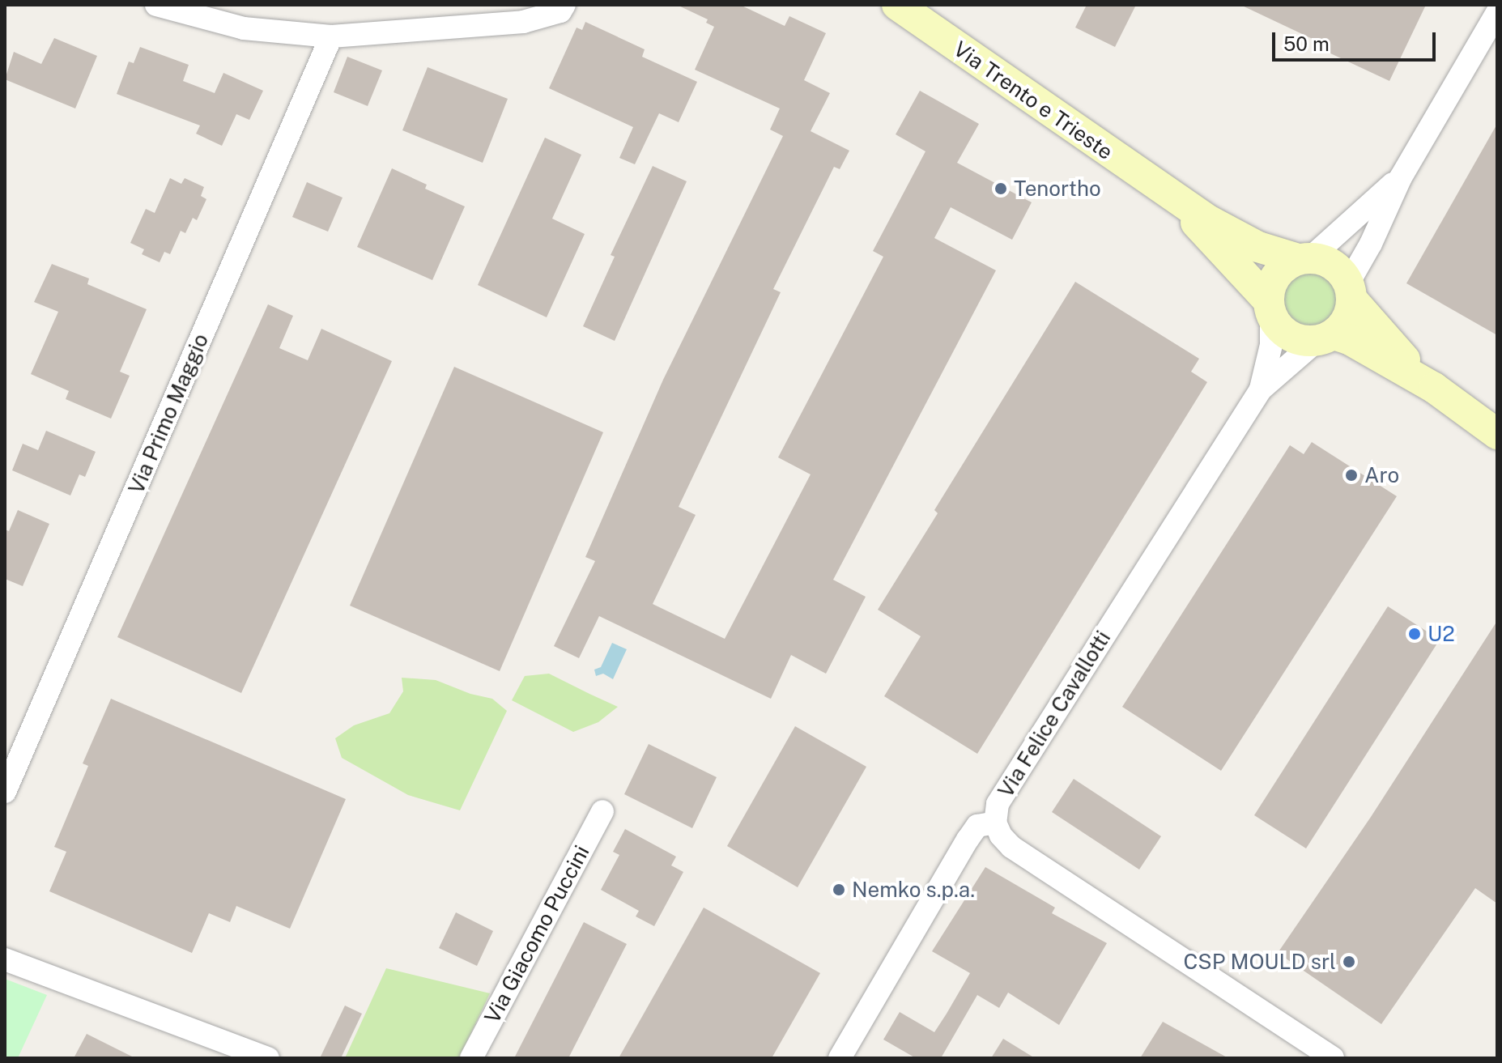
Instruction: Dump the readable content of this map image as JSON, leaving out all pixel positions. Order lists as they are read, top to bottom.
{
  "streets": {
    "street": [
      "Via Trento e Trieste",
      "Via Primo Maggio",
      "Via Felice Cavallotti",
      "Via Giacomo Puccini"
    ]
  },
  "crossings": [
    ["Via Trento e Trieste", "Via Felice Cavallotti"]
  ],
  "places": [
    "Tenortho",
    "Aro",
    "U2",
    "Nemko s.p.a.",
    "CSP MOULD srl"
  ],
  "scale_bar": "50 m"
}
